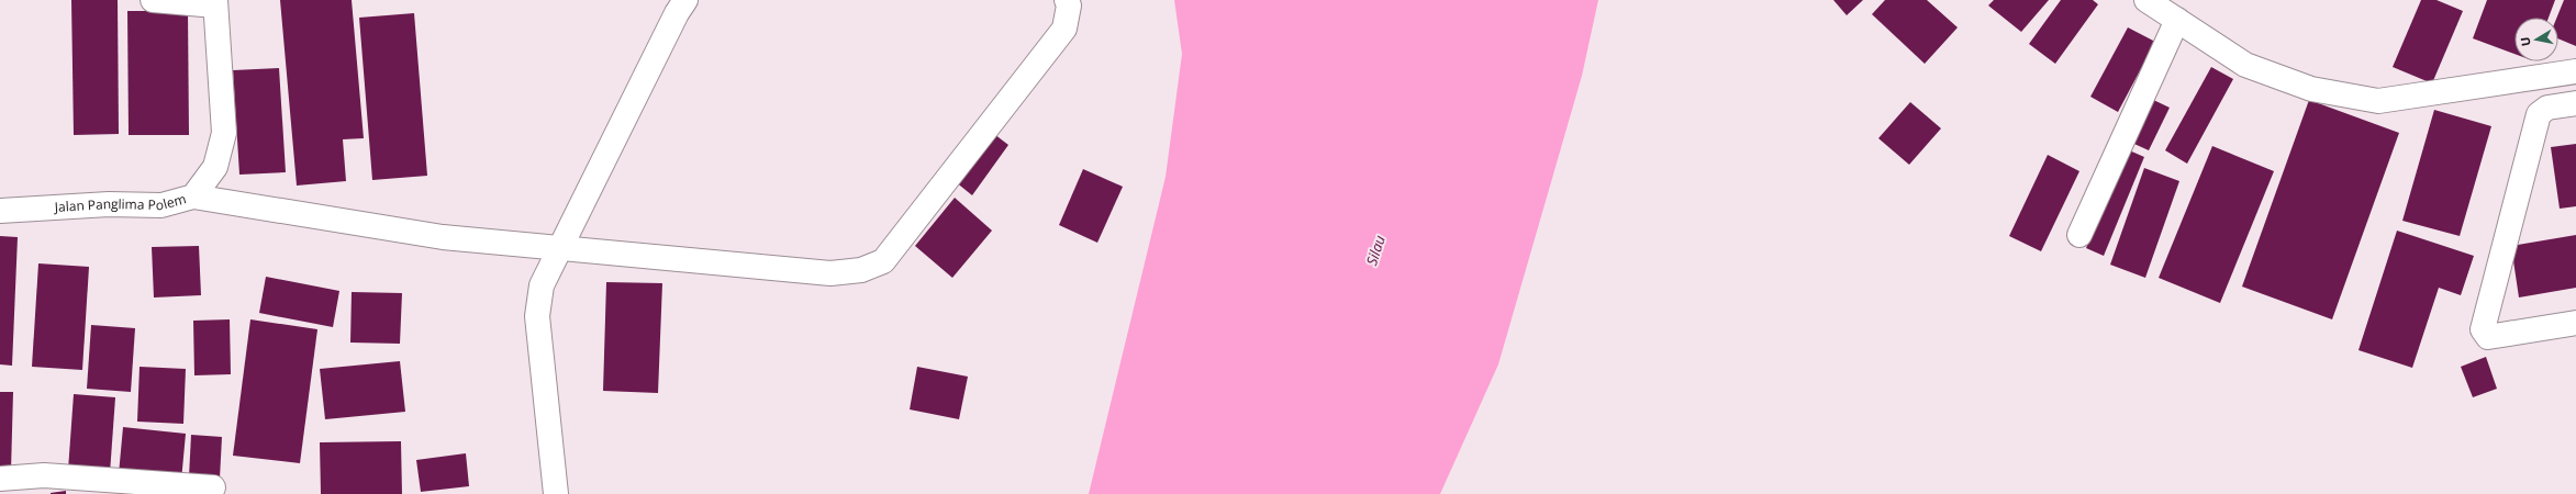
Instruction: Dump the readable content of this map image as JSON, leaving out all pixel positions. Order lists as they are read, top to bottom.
{
  "streets": {
    "street": ["Jalan Panglima Polem"]
  },
  "water": ["Silau"],
  "north": "left"
}
